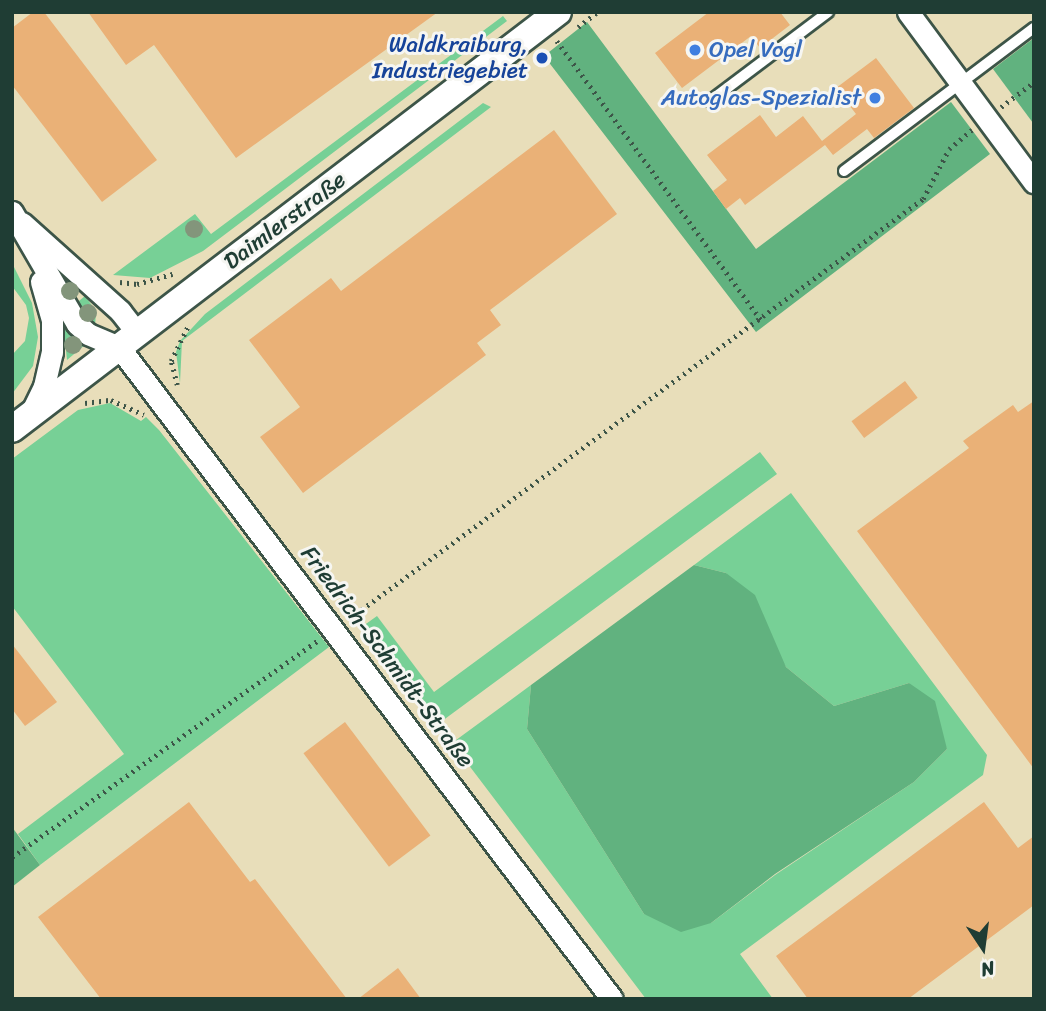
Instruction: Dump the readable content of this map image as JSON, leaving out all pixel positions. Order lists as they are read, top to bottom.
{
  "streets": {
    "street": ["Daimlerstraße", "Friedrich-Schmidt-Straße"]
  },
  "crossings": [
    ["Daimlerstraße", "Friedrich-Schmidt-Straße"]
  ],
  "places": ["Opel Vogl", "Waldkraiburg, Industriegebiet", "Autoglas-Spezialist"],
  "north": "bottom"
}
